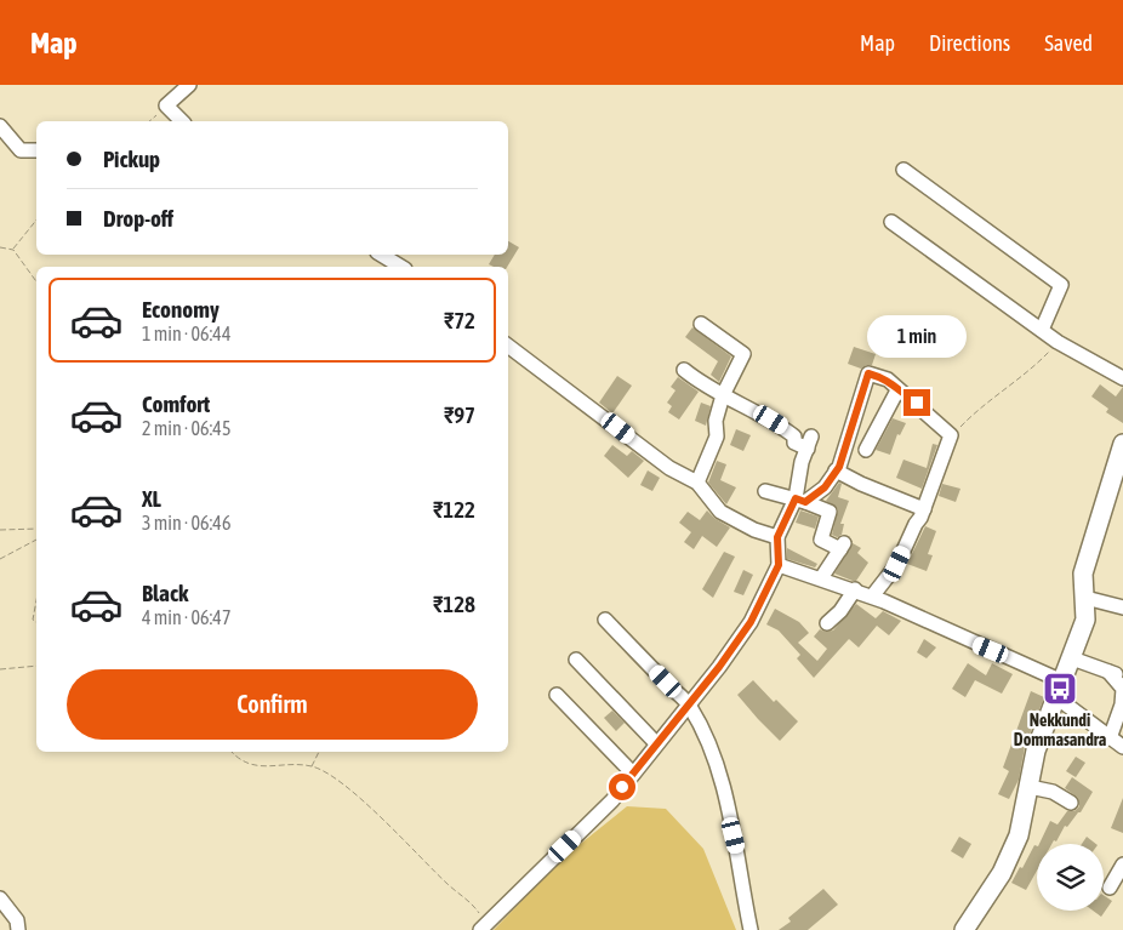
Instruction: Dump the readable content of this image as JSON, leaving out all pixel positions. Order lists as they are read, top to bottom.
{
  "places": {
    "bus stop": ["Nekkundi Dommasandra"]
  },
  "page": {
    "header": "Map",
    "nav": ["Map", "Directions", "Saved"],
    "banner": ["Pickup", "Drop-off"],
    "list": [
      {
        "name": "Economy",
        "note": "1 min · 06:44",
        "value": "₹72"
      },
      {
        "name": "Comfort",
        "note": "2 min · 06:45",
        "value": "₹97"
      },
      {
        "name": "XL",
        "note": "3 min · 06:46",
        "value": "₹122"
      },
      {
        "name": "Black",
        "note": "4 min · 06:47",
        "value": "₹128"
      }
    ],
    "bubble": "1 min",
    "buttons": "Confirm"
  }
}
